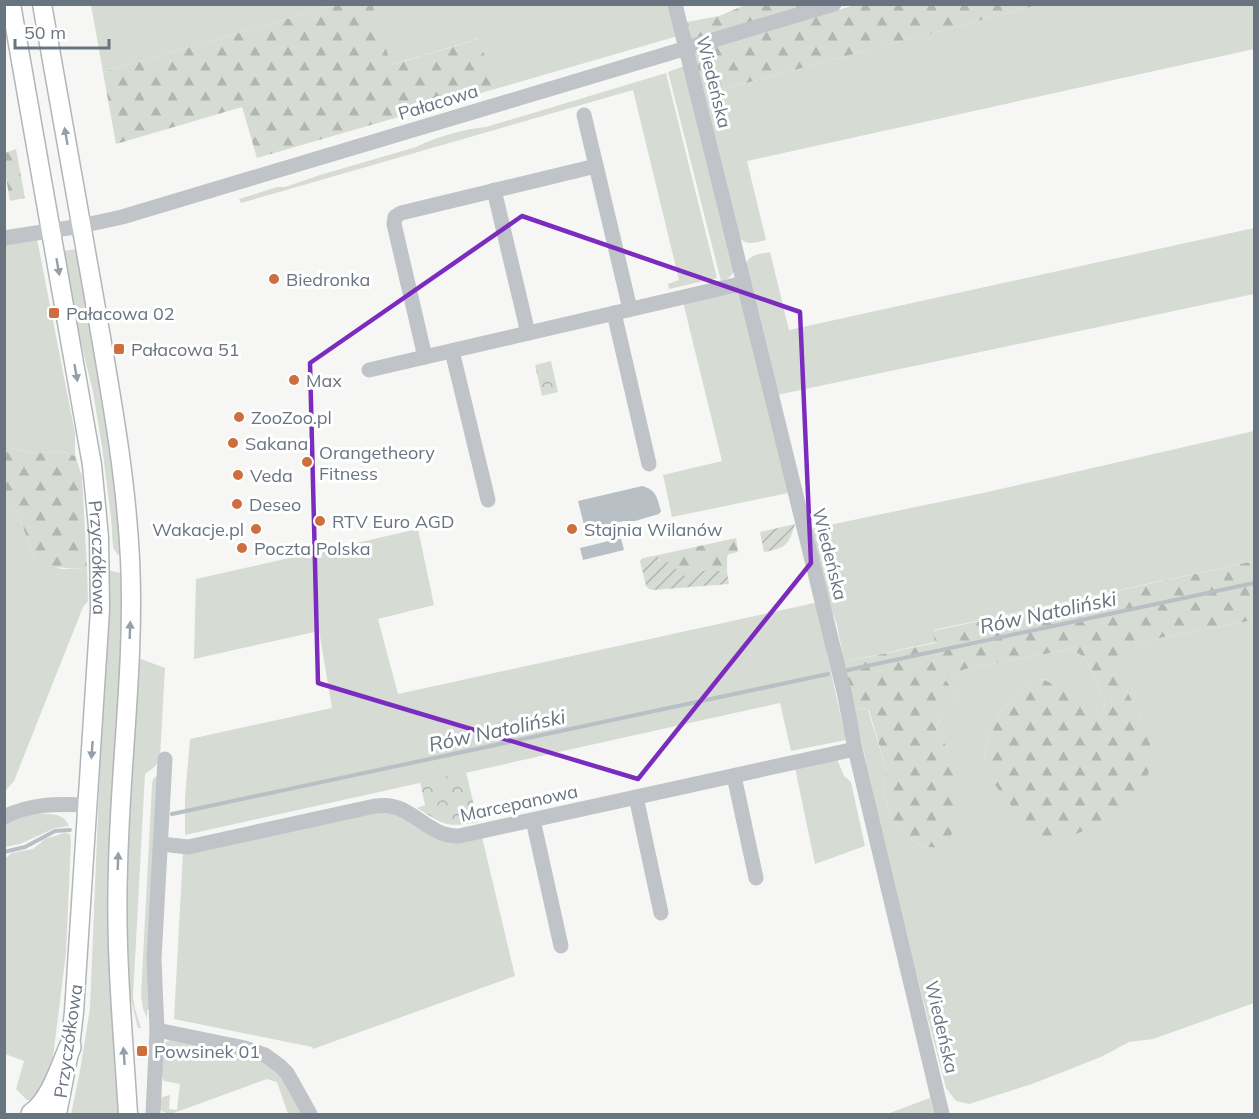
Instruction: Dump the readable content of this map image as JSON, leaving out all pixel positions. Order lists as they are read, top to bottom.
{
  "streets": {
    "main road": ["Przyczółkowa"],
    "street": ["Wiedeńska", "Pałacowa", "Marcepanowa"]
  },
  "crossings": [
    ["Wiedeńska", "Pałacowa"],
    ["Wiedeńska", "Marcepanowa"],
    ["Pałacowa", "Przyczółkowa"]
  ],
  "water": ["Rów Natoliński"],
  "places": {
    "other": [
      "Biedronka",
      "Max",
      "ZooZoo.pl",
      "Sakana",
      "Orangetheory Fitness",
      "Veda",
      "Deseo",
      "RTV Euro AGD",
      "Wakacje.pl",
      "Stajnia Wilanów",
      "Poczta Polska"
    ],
    "transit": ["Pałacowa 02", "Pałacowa 51", "Powsinek 01"]
  },
  "scale_bar": "50 m"
}
